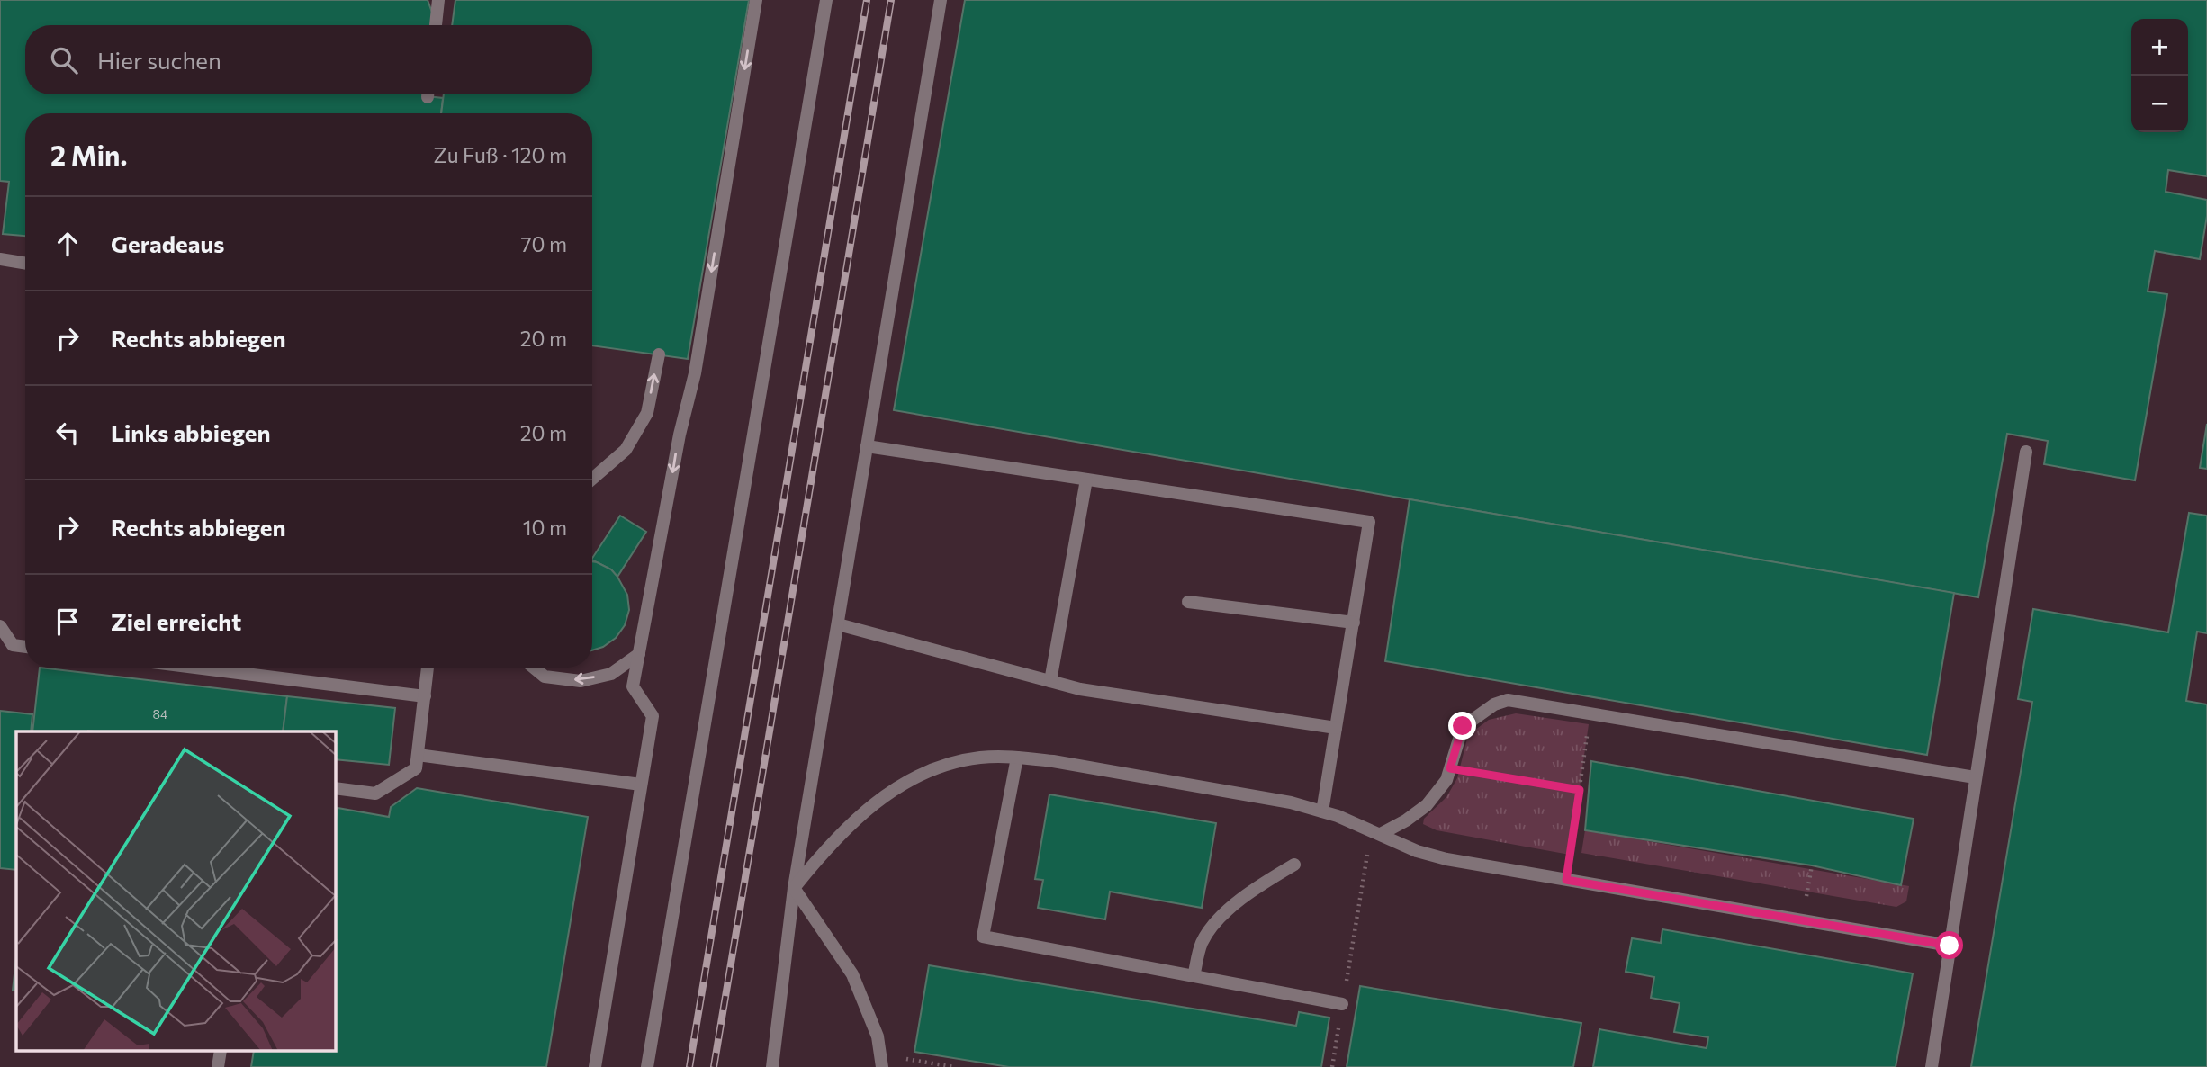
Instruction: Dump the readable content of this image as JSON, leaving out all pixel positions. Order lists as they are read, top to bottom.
{
  "house_numbers": ["84"],
  "page": {
    "map_buttons": ["+", "−"],
    "search": "Hier suchen",
    "heading": ["2 Min.", "Zu Fuß · 120 m"],
    "list": [
      ["Geradeaus", "70 m"],
      ["Rechts abbiegen", "20 m"],
      ["Links abbiegen", "20 m"],
      ["Rechts abbiegen", "10 m"],
      "Ziel erreicht"
    ]
  }
}
